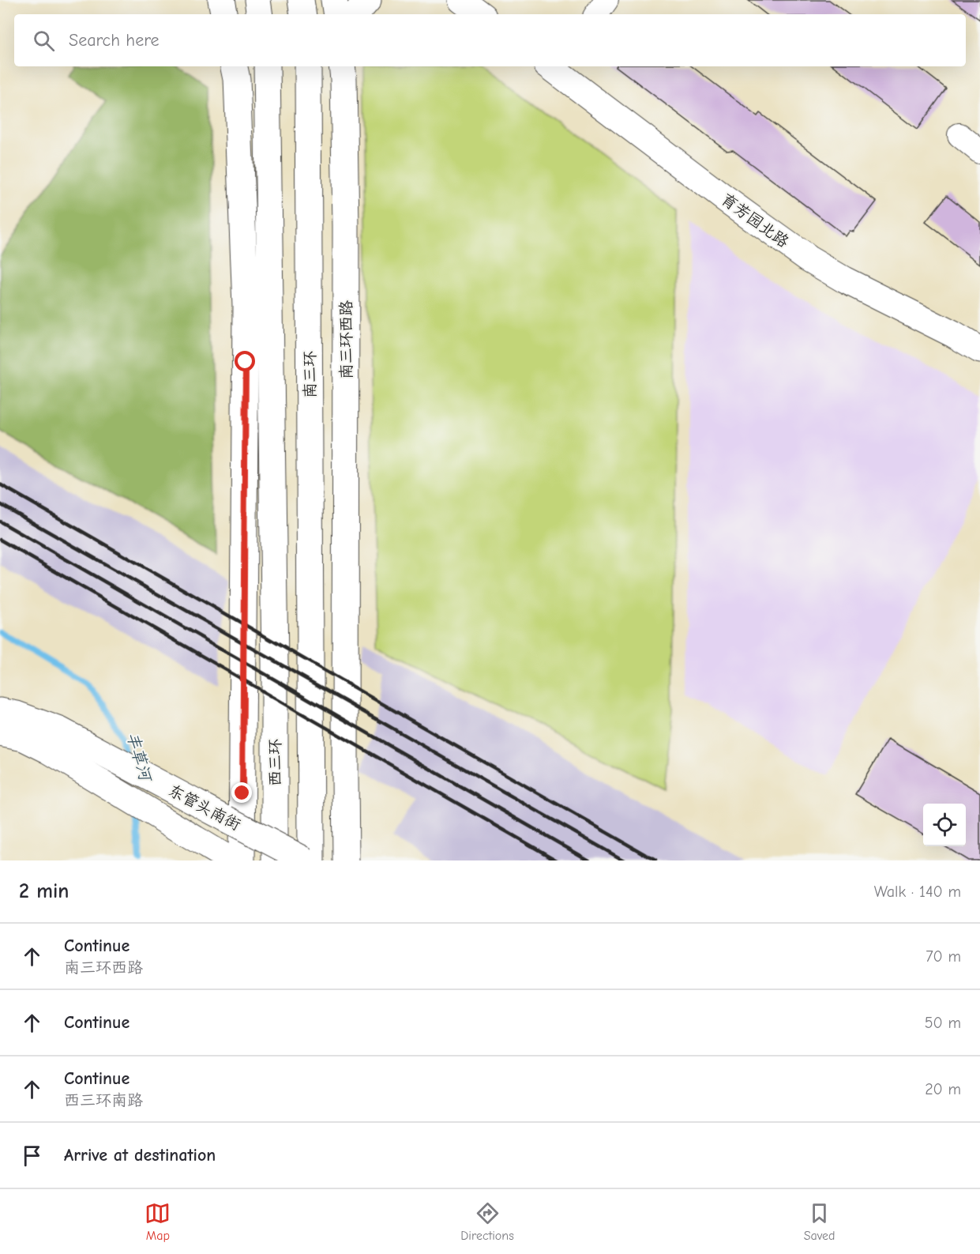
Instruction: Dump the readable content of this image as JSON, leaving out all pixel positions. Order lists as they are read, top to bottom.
{
  "streets": {
    "main road": [
      "育芳园北路",
      "南三环西路",
      "南三环",
      "西三环",
      "东管头南街"
    ]
  },
  "water": ["丰草河"],
  "page": {
    "search": "Search here",
    "heading": ["2 min", "Walk · 140 m"],
    "list": [
      ["Continue", "南三环西路", "70 m"],
      ["Continue", "50 m"],
      ["Continue", "西三环南路", "20 m"],
      "Arrive at destination"
    ],
    "nav": ["Map", "Directions", "Saved"]
  }
}
